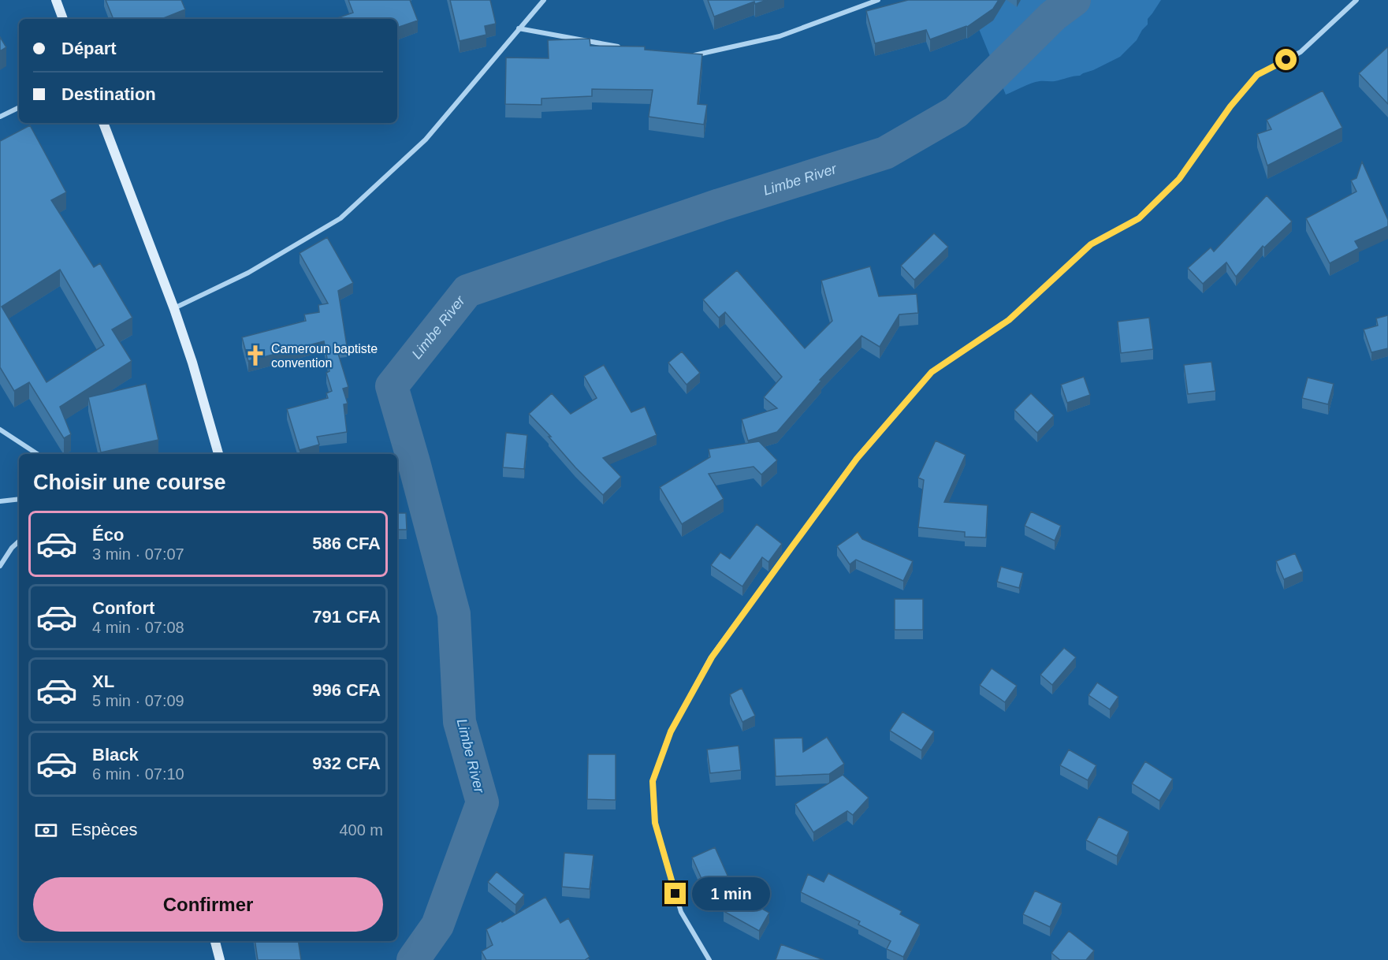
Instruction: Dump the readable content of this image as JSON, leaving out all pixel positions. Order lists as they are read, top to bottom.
{
  "water": ["Limbe River"],
  "places": {
    "church": ["Cameroun baptiste convention"]
  },
  "page": {
    "banner": ["Départ", "Destination"],
    "heading": "Choisir une course",
    "list": [
      {
        "name": "Éco",
        "note": "3 min · 07:07",
        "value": "586 CFA"
      },
      {
        "name": "Confort",
        "note": "4 min · 07:08",
        "value": "791 CFA"
      },
      {
        "name": "XL",
        "note": "5 min · 07:09",
        "value": "996 CFA"
      },
      {
        "name": "Black",
        "note": "6 min · 07:10",
        "value": "932 CFA"
      }
    ],
    "pay": ["Espèces", "400 m"],
    "buttons": "Confirmer",
    "bubble": "1 min"
  }
}
